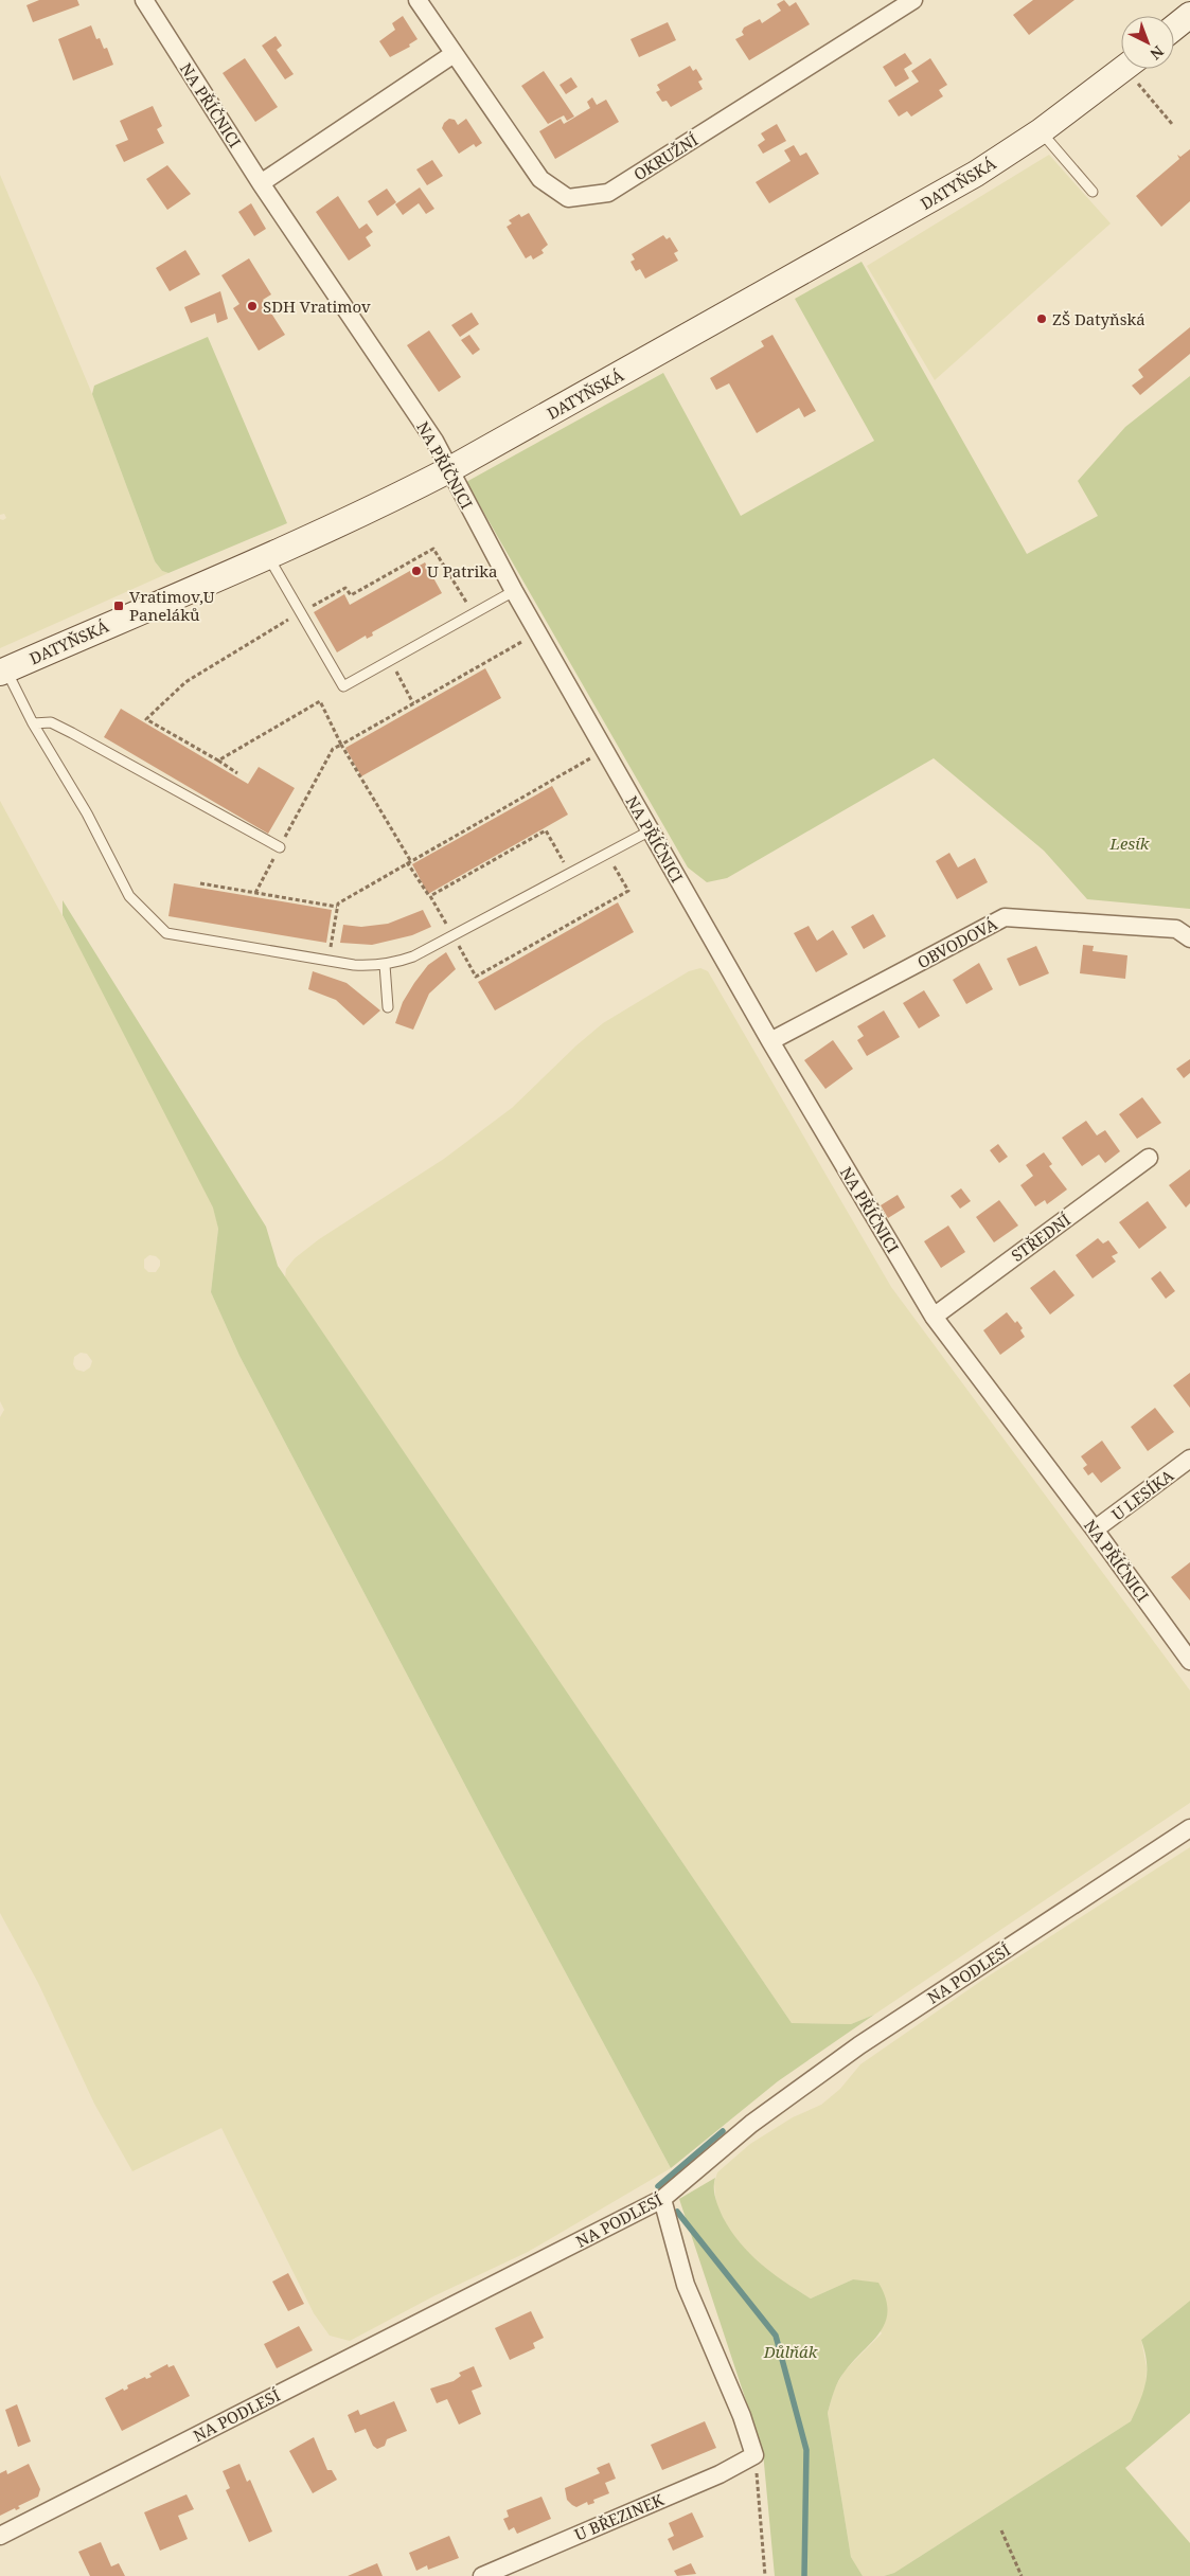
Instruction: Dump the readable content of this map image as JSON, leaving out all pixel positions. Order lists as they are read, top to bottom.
{
  "streets": {
    "main road": ["DATYŇSKÁ"],
    "street": [
      "NA PŘÍČNICI",
      "OKRUŽNÍ",
      "OBVODOVÁ",
      "STŘEDNÍ",
      "U LESÍKA",
      "NA PODLESÍ",
      "U BŘEZINEK"
    ]
  },
  "crossings": [
    ["NA PŘÍČNICI", "DATYŇSKÁ"],
    ["NA PŘÍČNICI", "OBVODOVÁ"],
    ["NA PŘÍČNICI", "STŘEDNÍ"],
    ["NA PŘÍČNICI", "U LESÍKA"]
  ],
  "parks": ["Lesík", "Důlňák"],
  "places": {
    "other": ["SDH Vratimov", "ZŠ Datyňská", "U Patrika"],
    "transit": ["Vratimov,U Paneláků"]
  },
  "north": "bottom right"
}
